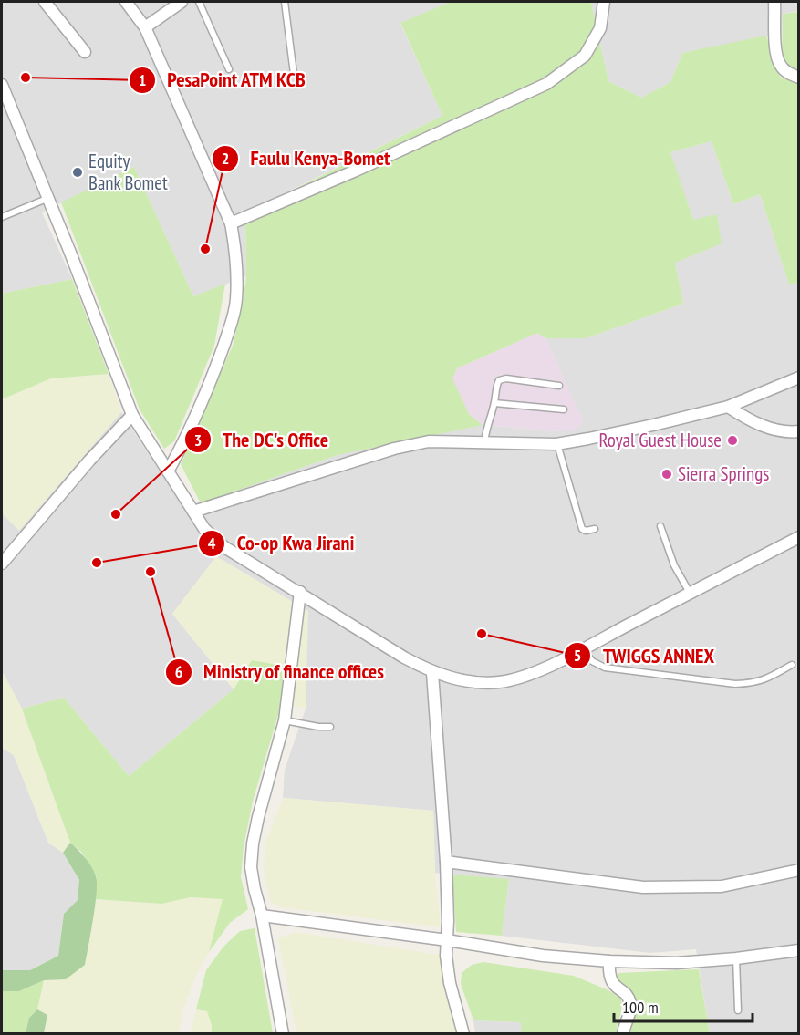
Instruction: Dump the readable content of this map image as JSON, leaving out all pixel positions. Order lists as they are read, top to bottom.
{
  "places": [
    "PesaPoint ATM KCB",
    "Equity Bank Bomet",
    "Faulu Kenya-Bomet",
    "Royal Guest House",
    "Sierra Springs",
    "The DC's Office",
    "Co-op Kwa Jirani",
    "Ministry of finance offices",
    "TWIGGS ANNEX"
  ],
  "scale_bar": "100 m"
}
